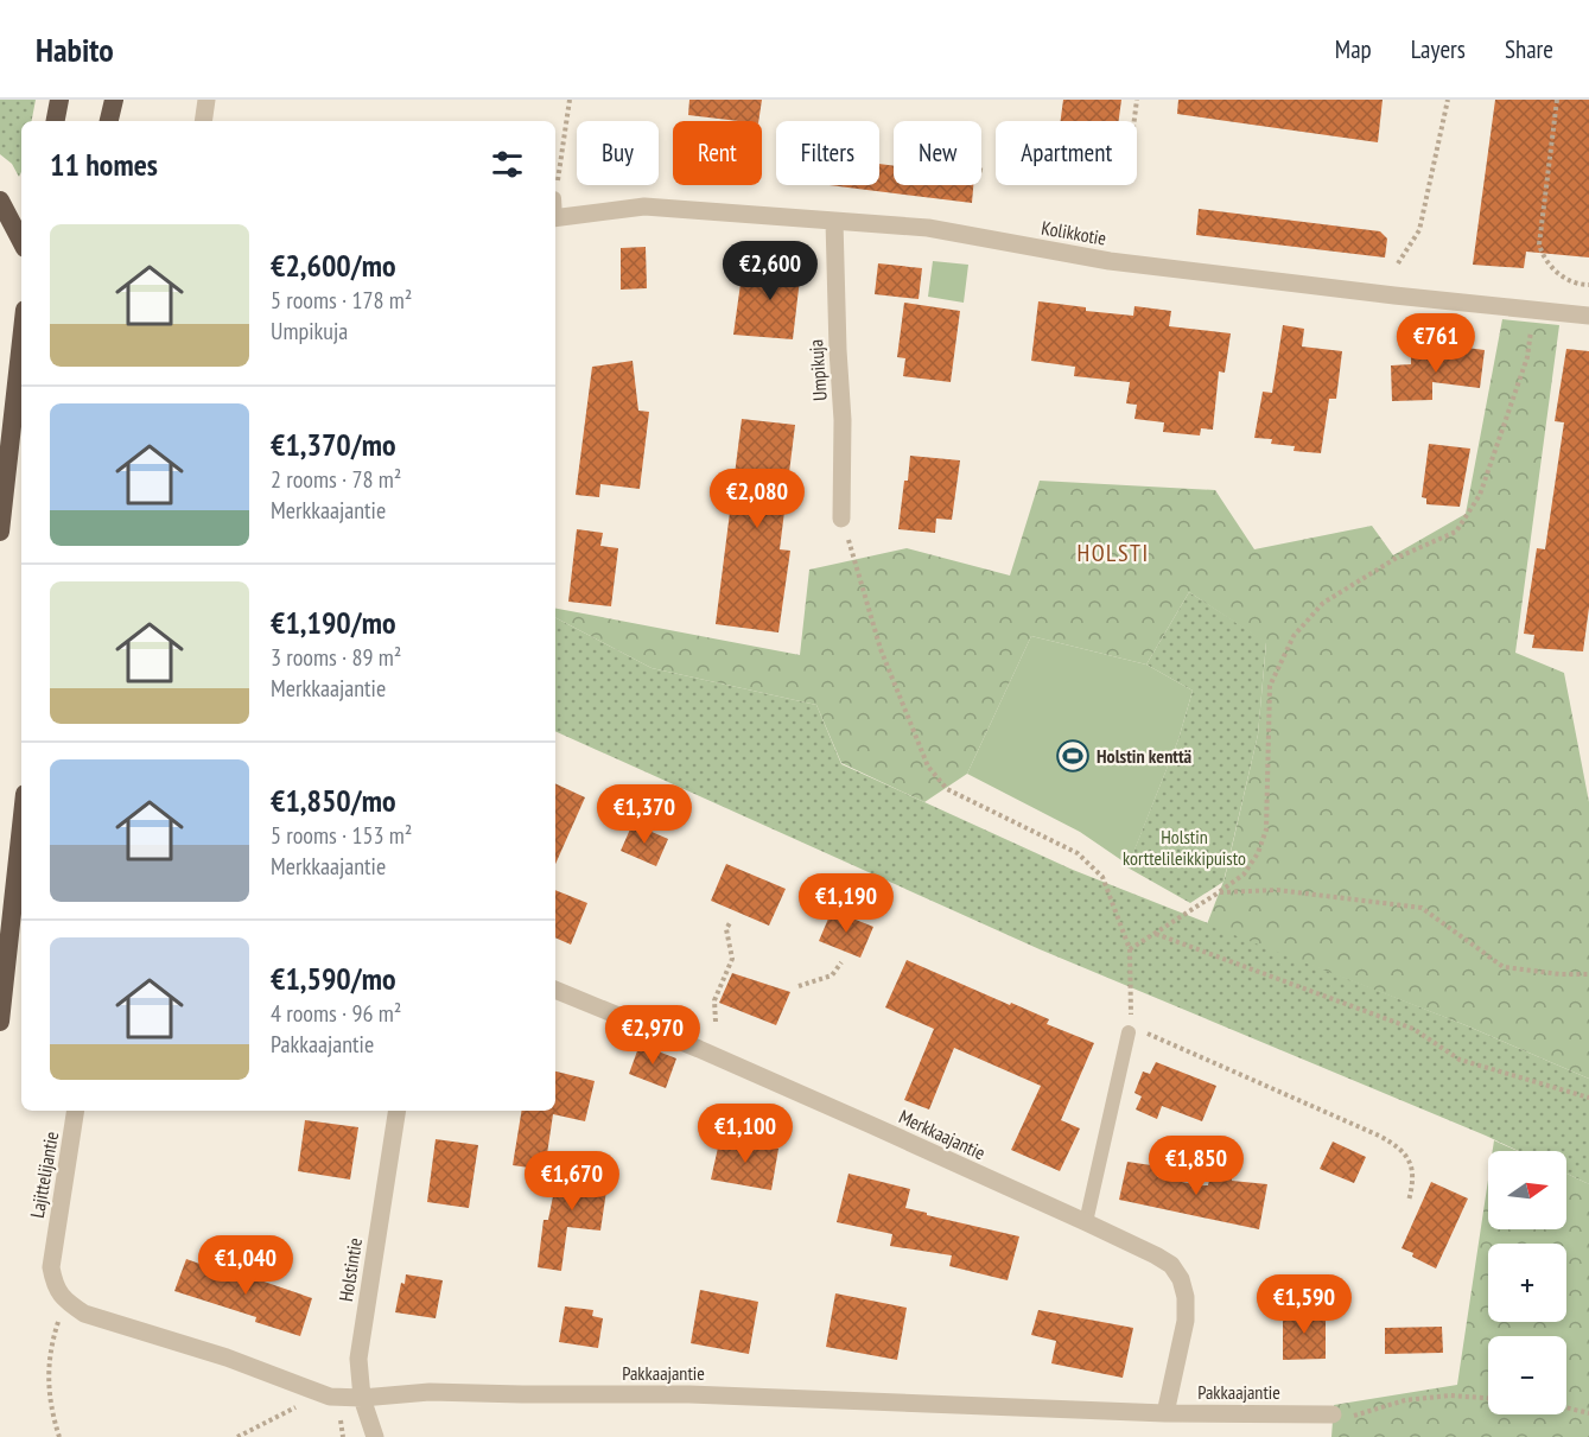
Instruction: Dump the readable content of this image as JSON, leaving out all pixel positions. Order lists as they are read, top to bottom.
{
  "streets": {
    "street": [
      "Kolikkotie",
      "Umpikuja",
      "Merkkaajantie",
      "Lajittelijantie",
      "Holstintie",
      "Pakkaajantie"
    ]
  },
  "crossings": [
    ["Kolikkotie", "Umpikuja"],
    ["Merkkaajantie", "Pakkaajantie"],
    ["Lajittelijantie", "Pakkaajantie"],
    ["Holstintie", "Pakkaajantie"]
  ],
  "districts": ["HOLSTI"],
  "parks": ["Holstin korttelileikkipuisto"],
  "places": {
    "sports": ["Holstin kenttä"]
  },
  "north": "right",
  "page": {
    "header": "Habito",
    "nav": ["Map", "Layers", "Share"],
    "chip": [
      "Buy",
      "Rent",
      "Filters",
      "New",
      "Apartment"
    ],
    "heading": "11 homes",
    "list": [
      {
        "name": "€2,600/mo",
        "note": "5 rooms · 178 m² · Umpikuja"
      },
      {
        "name": "€1,370/mo",
        "note": "2 rooms · 78 m² · Merkkaajantie"
      },
      {
        "name": "€1,190/mo",
        "note": "3 rooms · 89 m² · Merkkaajantie"
      },
      {
        "name": "€1,850/mo",
        "note": "5 rooms · 153 m² · Merkkaajantie"
      },
      {
        "name": "€1,590/mo",
        "note": "4 rooms · 96 m² · Pakkaajantie"
      }
    ],
    "price": [
      "€2,600",
      "€761",
      "€2,080",
      "€1,370",
      "€1,190",
      "€2,970",
      "€1,100",
      "€1,850",
      "€1,670",
      "€1,040",
      "€1,590"
    ],
    "map_buttons": ["+", "−"]
  }
}
